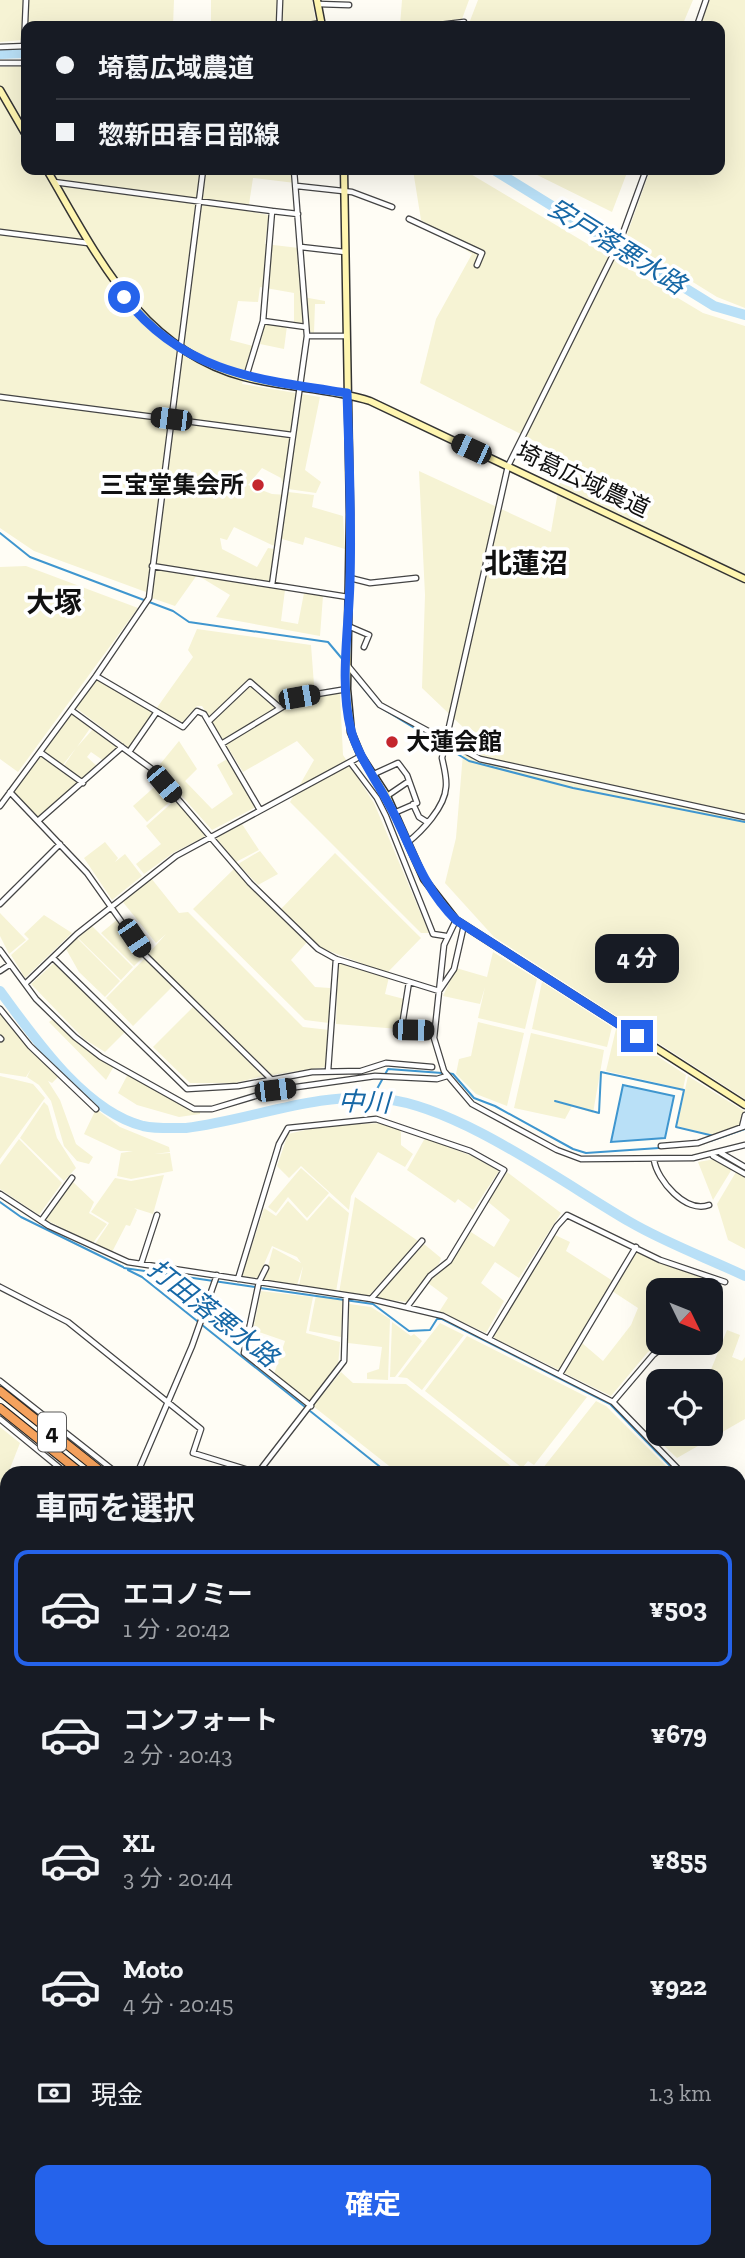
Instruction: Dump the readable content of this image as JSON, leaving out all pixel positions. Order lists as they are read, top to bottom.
{
  "streets": {
    "highway": ["4"],
    "main road": ["埼葛広域農道"]
  },
  "districts": ["北蓮沼", "大塚"],
  "water": ["安戸落悪水路", "中川", "打田落悪水路"],
  "places": ["三宝堂集会所", "大蓮会館"],
  "north": "bottom right",
  "page": {
    "banner": ["埼葛広域農道", "惣新田春日部線"],
    "bubble": "4 分",
    "heading": "車両を選択",
    "list": [
      {
        "name": "エコノミー",
        "note": "1 分 · 20:42",
        "value": "¥503"
      },
      {
        "name": "コンフォート",
        "note": "2 分 · 20:43",
        "value": "¥679"
      },
      {
        "name": "XL",
        "note": "3 分 · 20:44",
        "value": "¥855"
      },
      {
        "name": "Moto",
        "note": "4 分 · 20:45",
        "value": "¥922"
      }
    ],
    "pay": ["現金", "1.3 km"],
    "buttons": "確定"
  }
}
